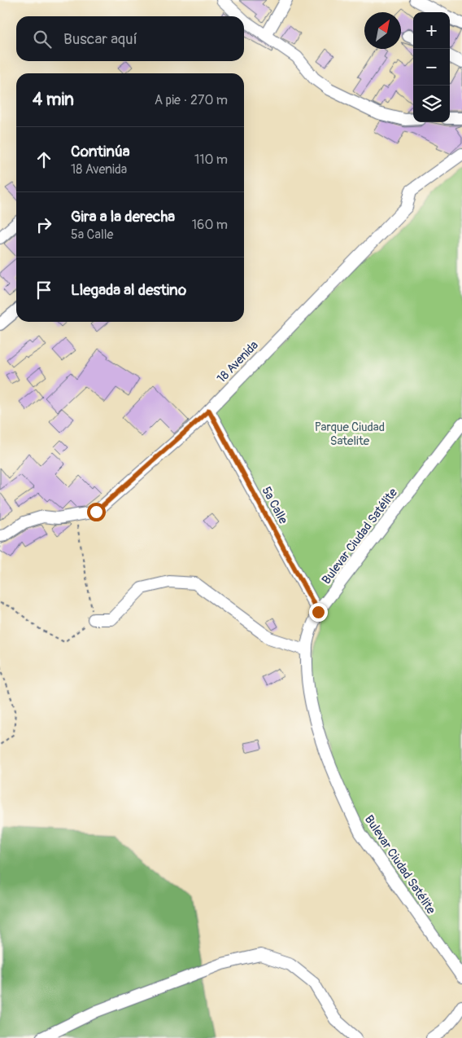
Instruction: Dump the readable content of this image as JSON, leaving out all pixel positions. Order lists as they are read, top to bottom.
{
  "streets": {
    "street": ["18 Avenida", "5a Calle", "Bulevar Ciudad Satélite"]
  },
  "crossings": [
    ["18 Avenida", "5a Calle"],
    ["5a Calle", "Bulevar Ciudad Satélite"]
  ],
  "parks": ["Parque Ciudad Satelite"],
  "north": "top right",
  "page": {
    "map_buttons": ["+", "−"],
    "search": "Buscar aquí",
    "heading": ["4 min", "A pie · 270 m"],
    "list": [
      ["Continúa", "18 Avenida", "110 m"],
      ["Gira a la derecha", "5a Calle", "160 m"],
      "Llegada al destino"
    ]
  }
}
